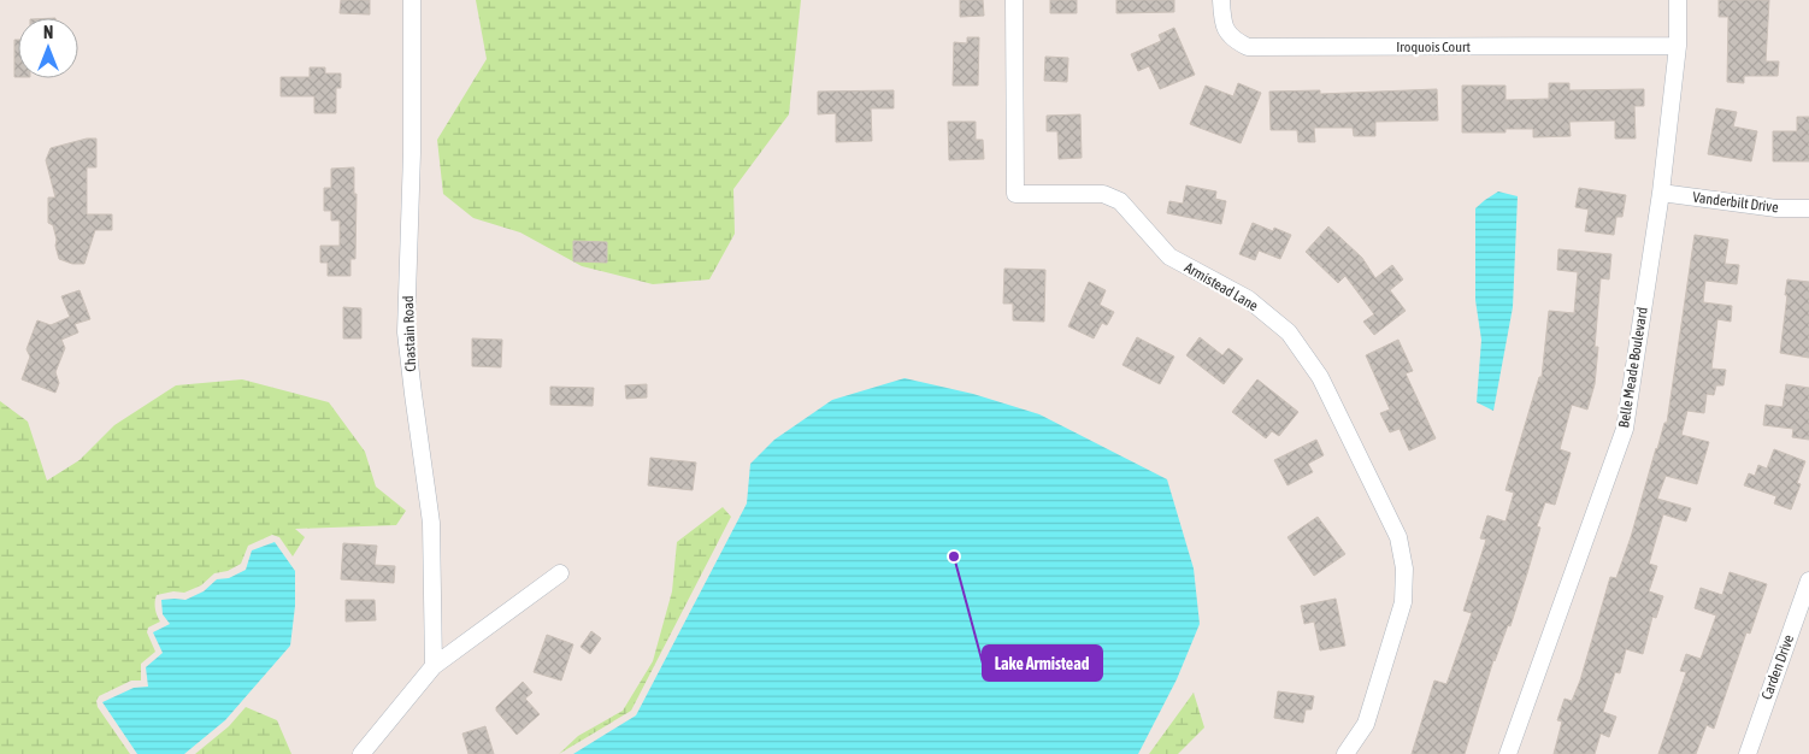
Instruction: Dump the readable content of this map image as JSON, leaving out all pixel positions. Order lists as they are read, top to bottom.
{
  "streets": {
    "street": [
      "Iroquois Court",
      "Vanderbilt Drive",
      "Armistead Lane",
      "Chastain Road",
      "Belle Meade Boulevard",
      "Carden Drive"
    ]
  },
  "crossings": [
    ["Iroquois Court", "Belle Meade Boulevard"],
    ["Vanderbilt Drive", "Belle Meade Boulevard"]
  ],
  "places": ["Lake Armistead"],
  "north": "top"
}
